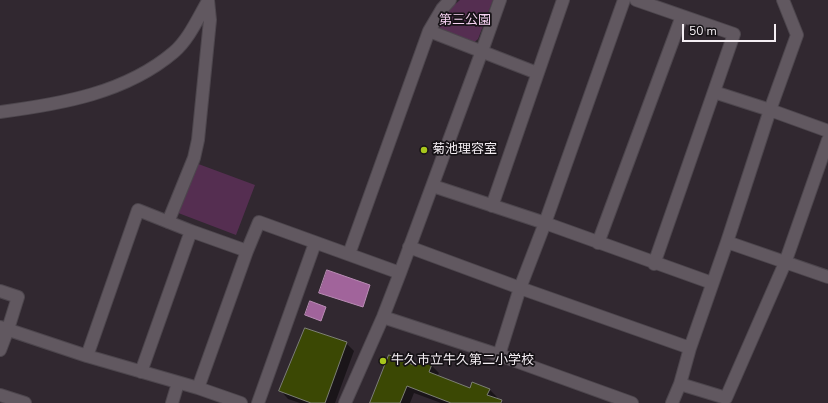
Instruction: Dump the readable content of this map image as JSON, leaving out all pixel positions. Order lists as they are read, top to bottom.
{
  "parks": ["第三公園"],
  "places": ["菊池理容室", "牛久市立牛久第二小学校"],
  "scale_bar": "50 m"
}
